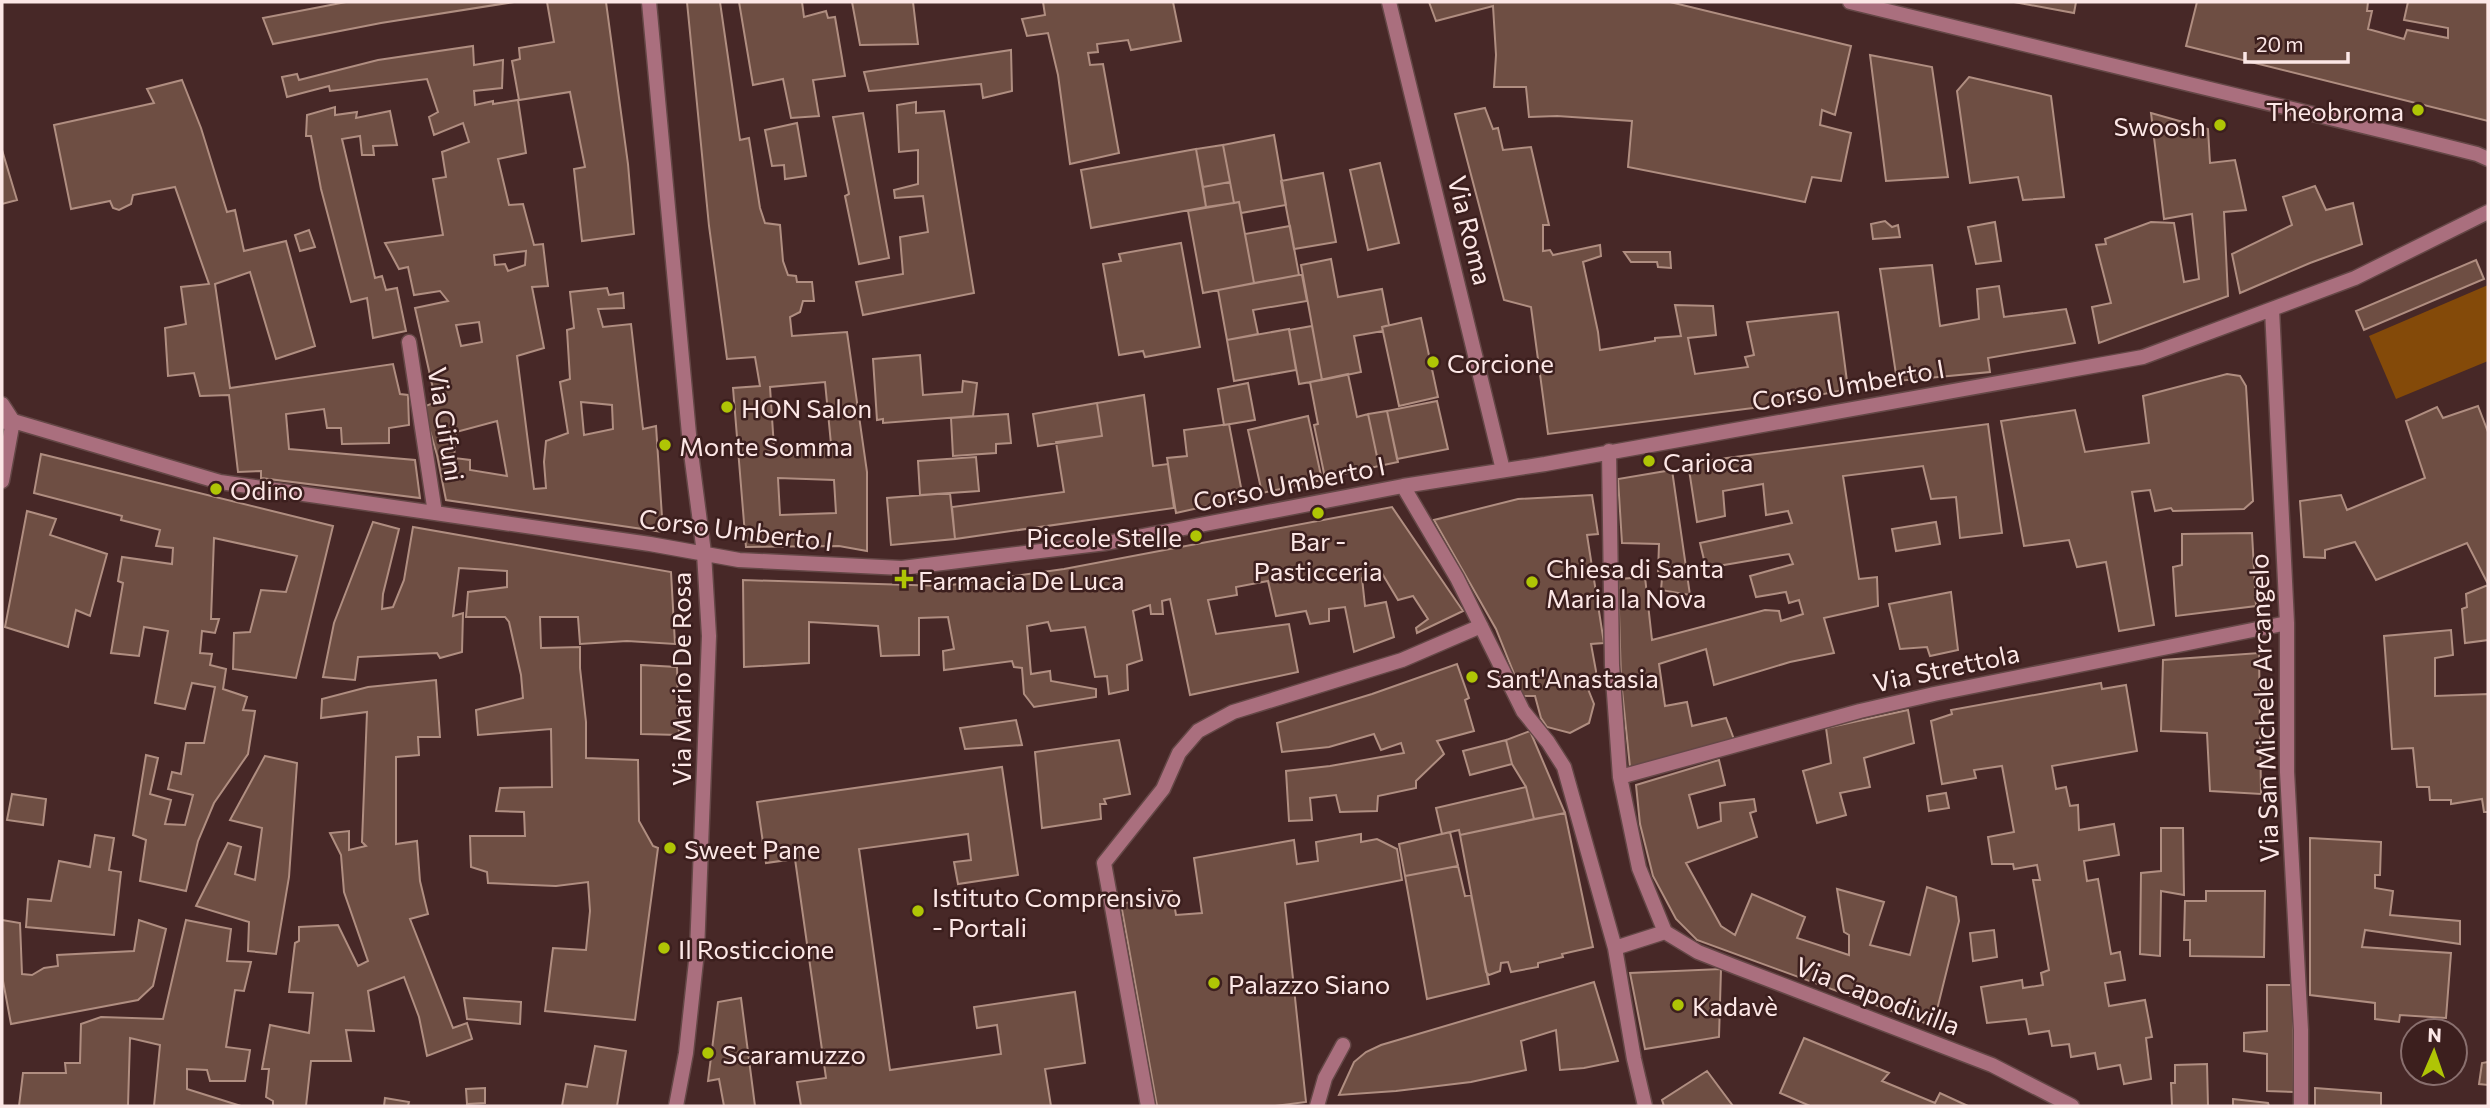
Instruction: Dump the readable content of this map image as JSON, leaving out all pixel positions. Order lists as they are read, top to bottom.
{
  "streets": {
    "street": [
      "Via Roma",
      "Corso Umberto I",
      "Via Gifuni",
      "Via Strettola",
      "Via Mario De Rosa",
      "Via San Michele Arcangelo",
      "Via Capodivilla"
    ]
  },
  "crossings": [
    ["Via Roma", "Corso Umberto I"],
    ["Corso Umberto I", "Via Gifuni"],
    ["Corso Umberto I", "Via Mario De Rosa"],
    ["Corso Umberto I", "Via San Michele Arcangelo"],
    ["Via Strettola", "Via San Michele Arcangelo"]
  ],
  "places": {
    "other": [
      "Theobroma",
      "Swoosh",
      "Corcione",
      "HON Salon",
      "Monte Somma",
      "Carioca",
      "Odino",
      "Bar - Pasticceria",
      "Piccole Stelle",
      "Chiesa di Santa Maria la Nova",
      "Sant'Anastasia",
      "Sweet Pane",
      "Istituto Comprensivo - Portali",
      "Il Rosticcione",
      "Palazzo Siano",
      "Kadavè",
      "Scaramuzzo"
    ],
    "health": ["Farmacia De Luca"]
  },
  "scale_bar": "20 m",
  "north": "top"
}
